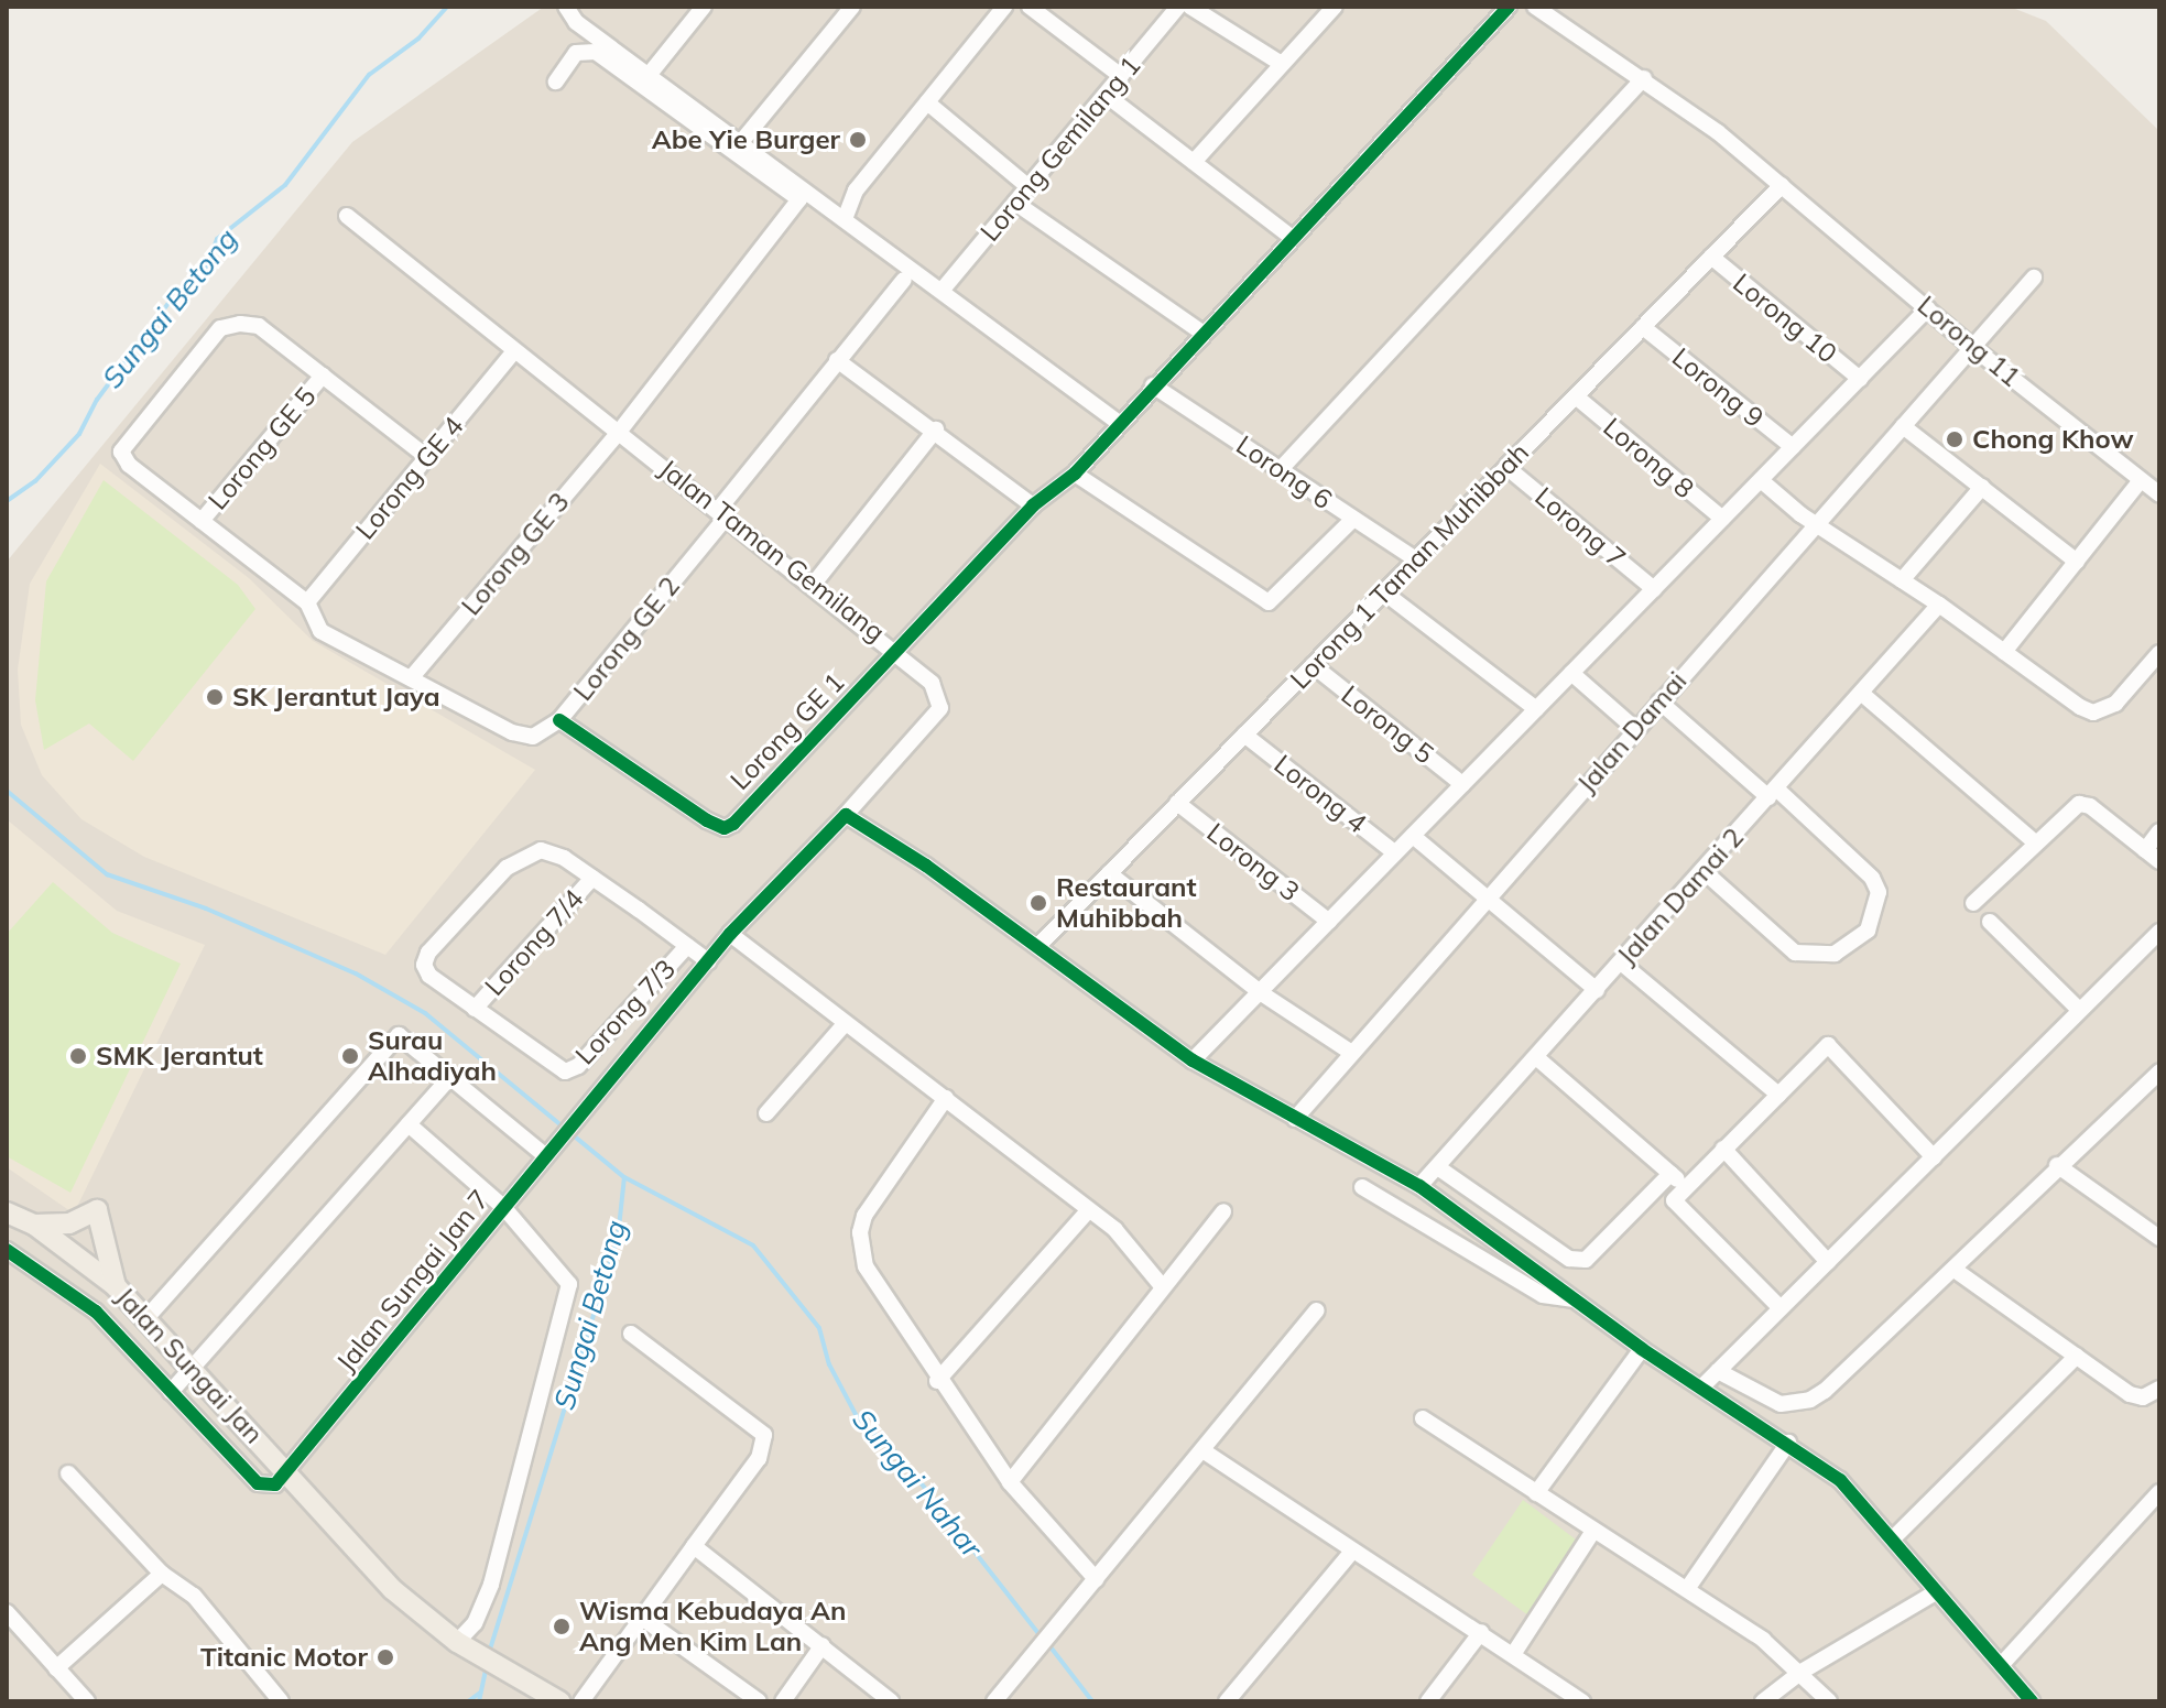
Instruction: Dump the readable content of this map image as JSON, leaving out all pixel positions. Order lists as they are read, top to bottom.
{
  "streets": {
    "main road": ["Jalan Sungai Jan"],
    "street": [
      "Lorong Gemilang 1",
      "Lorong 10",
      "Lorong 11",
      "Lorong 9",
      "Lorong GE 5",
      "Lorong 8",
      "Lorong 6",
      "Lorong GE 4",
      "Lorong 7",
      "Jalan Taman Gemilang",
      "Lorong GE 3",
      "Lorong 1 Taman Muhibbah",
      "Lorong GE 2",
      "Lorong 5",
      "Lorong GE 1",
      "Jalan Damai",
      "Lorong 4",
      "Lorong 3",
      "Jalan Damai 2",
      "Lorong 7/4",
      "Lorong 7/3",
      "Jalan Sungai Jan 7"
    ]
  },
  "crossings": [
    ["Lorong 10", "Lorong 1 Taman Muhibbah"],
    ["Lorong 11", "Lorong 1 Taman Muhibbah"],
    ["Lorong 11", "Jalan Damai"],
    ["Lorong 9", "Lorong 1 Taman Muhibbah"],
    ["Lorong 8", "Lorong 1 Taman Muhibbah"],
    ["Lorong 6", "Lorong 1 Taman Muhibbah"],
    ["Lorong GE 4", "Jalan Taman Gemilang"],
    ["Lorong 7", "Lorong 1 Taman Muhibbah"],
    ["Jalan Taman Gemilang", "Lorong GE 3"],
    ["Jalan Taman Gemilang", "Lorong GE 2"],
    ["Jalan Taman Gemilang", "Lorong GE 1"],
    ["Jalan Taman Gemilang", "Jalan Sungai Jan 7"],
    ["Lorong GE 3", "Lorong GE 2"],
    ["Lorong 1 Taman Muhibbah", "Lorong 5"],
    ["Lorong 1 Taman Muhibbah", "Lorong 4"],
    ["Lorong 1 Taman Muhibbah", "Lorong 3"],
    ["Lorong GE 2", "Lorong GE 1"],
    ["Lorong 7/4", "Lorong 7/3"],
    ["Jalan Sungai Jan 7", "Jalan Sungai Jan"]
  ],
  "water": ["Sungai Betong", "Sungai Nahar"],
  "places": [
    "Abe Yie Burger",
    "Chong Khow",
    "SK Jerantut Jaya",
    "Restaurant Muhibbah",
    "SMK Jerantut",
    "Surau Alhadiyah",
    "Wisma Kebudaya An Ang Men Kim Lan",
    "Titanic Motor"
  ]
}
